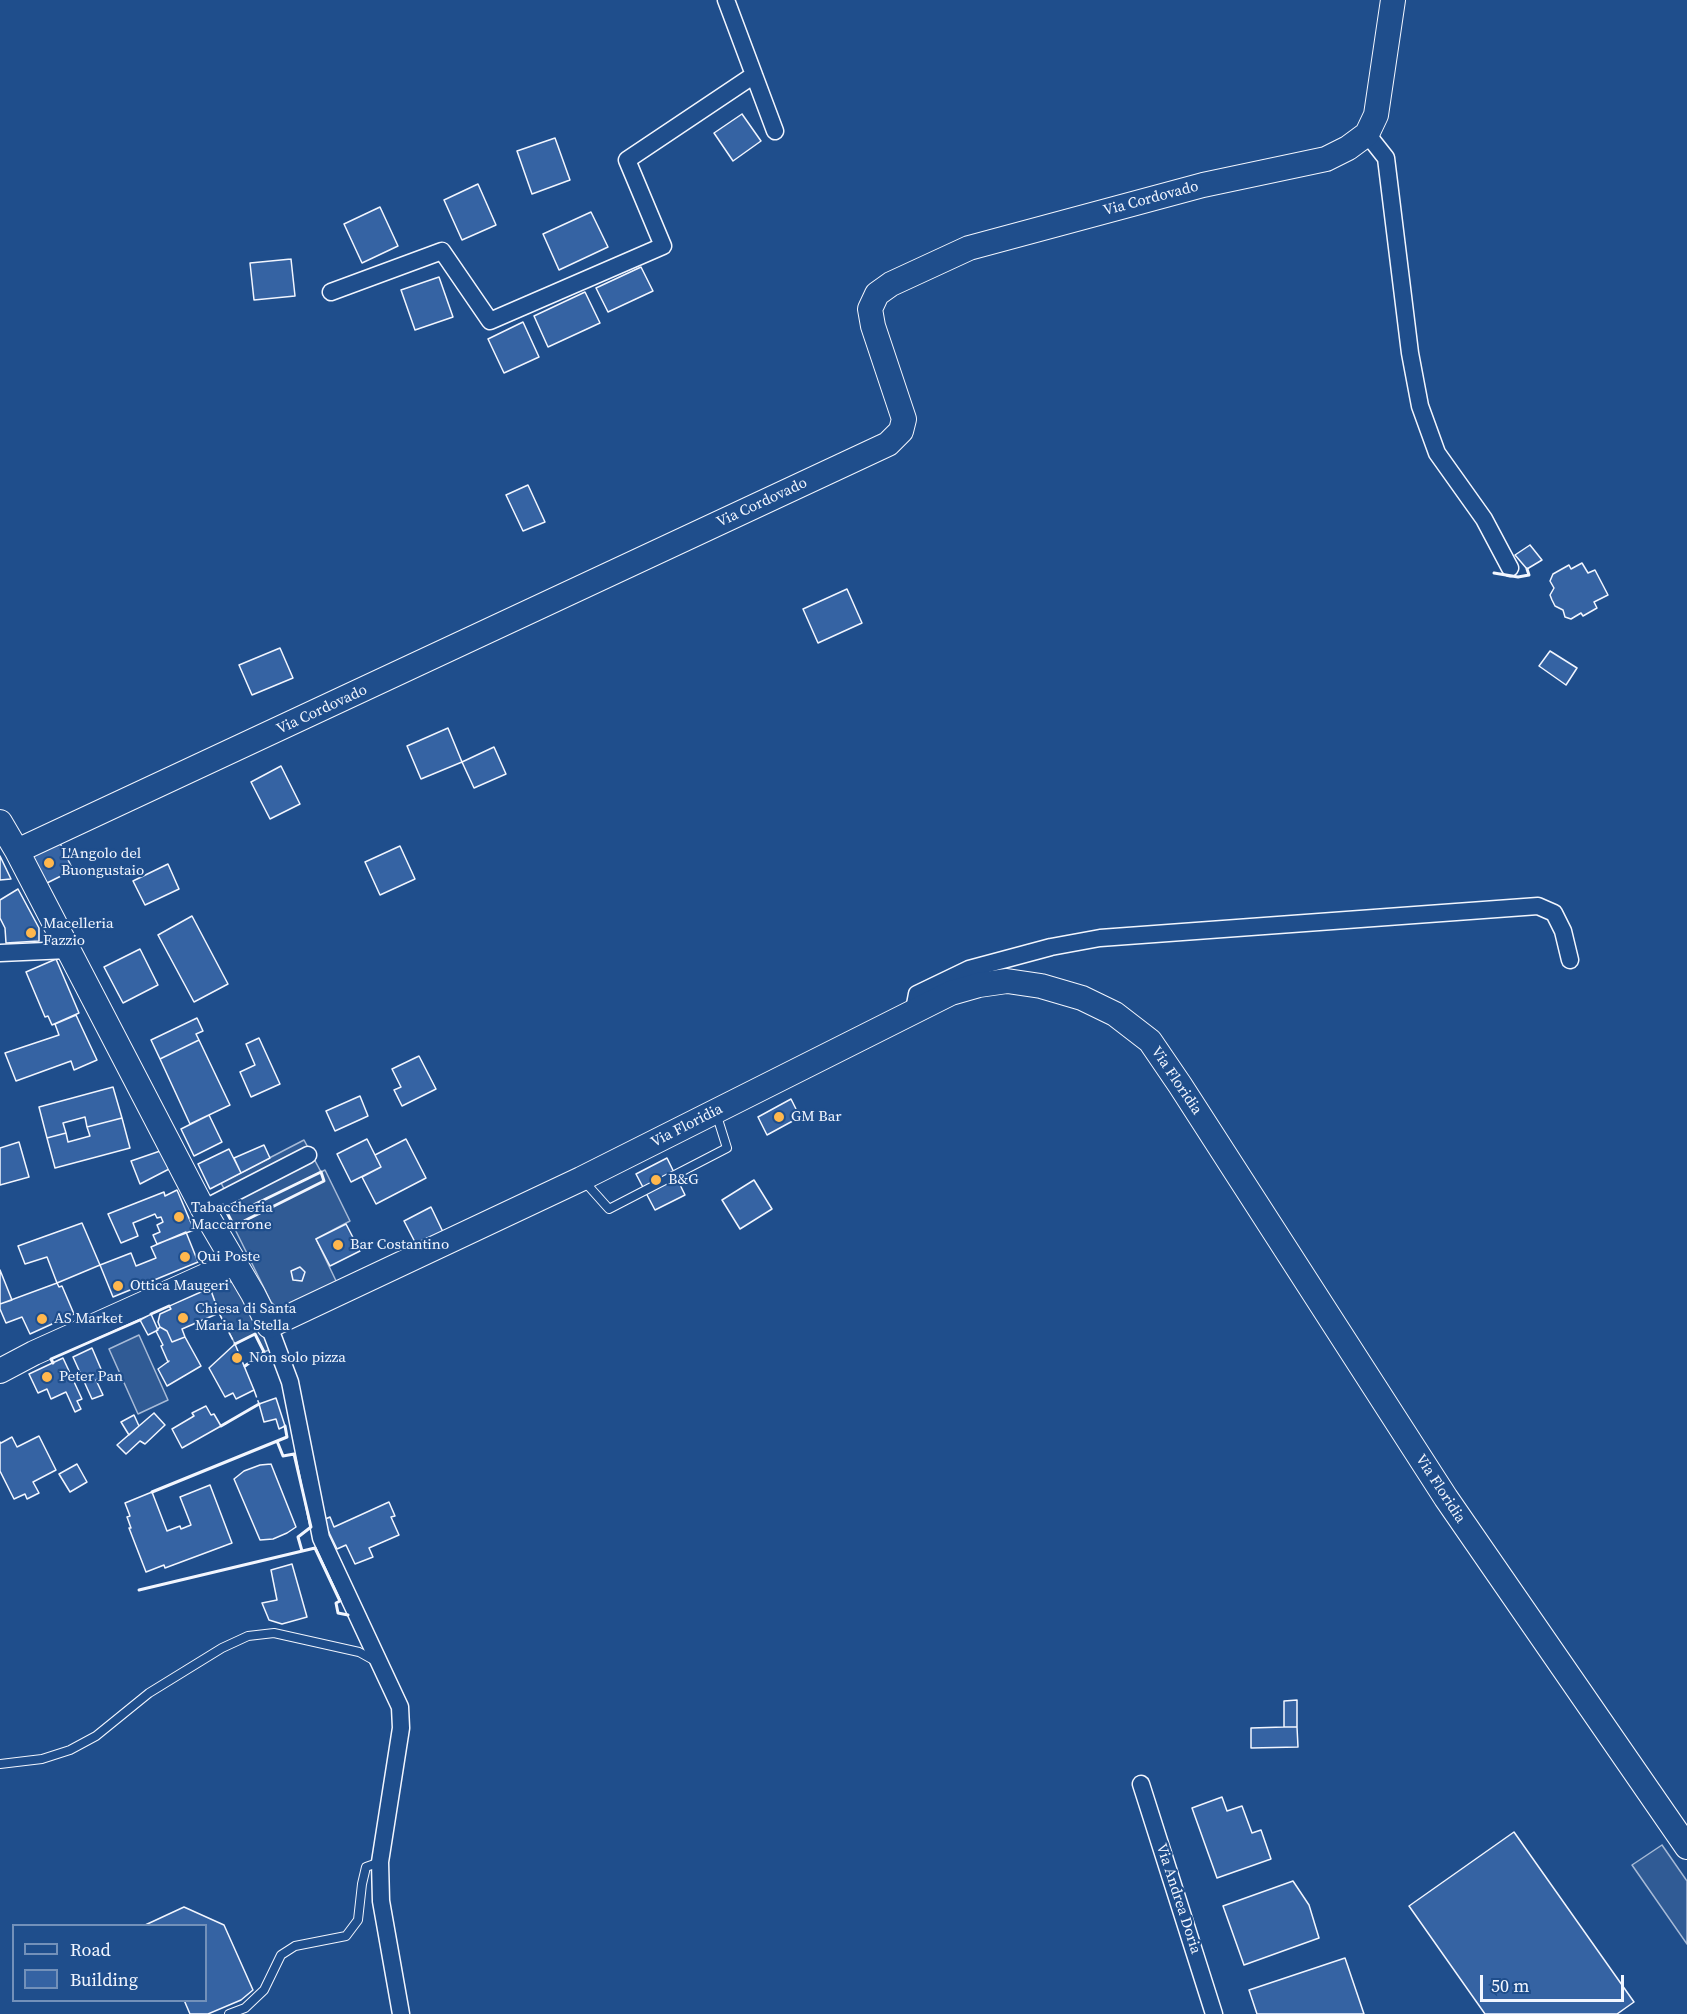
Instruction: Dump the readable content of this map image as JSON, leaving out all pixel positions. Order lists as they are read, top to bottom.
{
  "streets": {
    "street": ["Via Cordovado", "Via Floridia", "Via Andrea Doria"]
  },
  "places": [
    "L'Angolo del Buongustaio",
    "Macelleria Fazzio",
    "GM Bar",
    "B&G",
    "Tabaccheria Maccarrone",
    "Bar Costantino",
    "Qui Poste",
    "Ottica Maugeri",
    "Chiesa di Santa Maria la Stella",
    "AS Market",
    "Non solo pizza",
    "Peter Pan"
  ],
  "legend": ["Road", "Building"],
  "scale_bar": "50 m"
}
